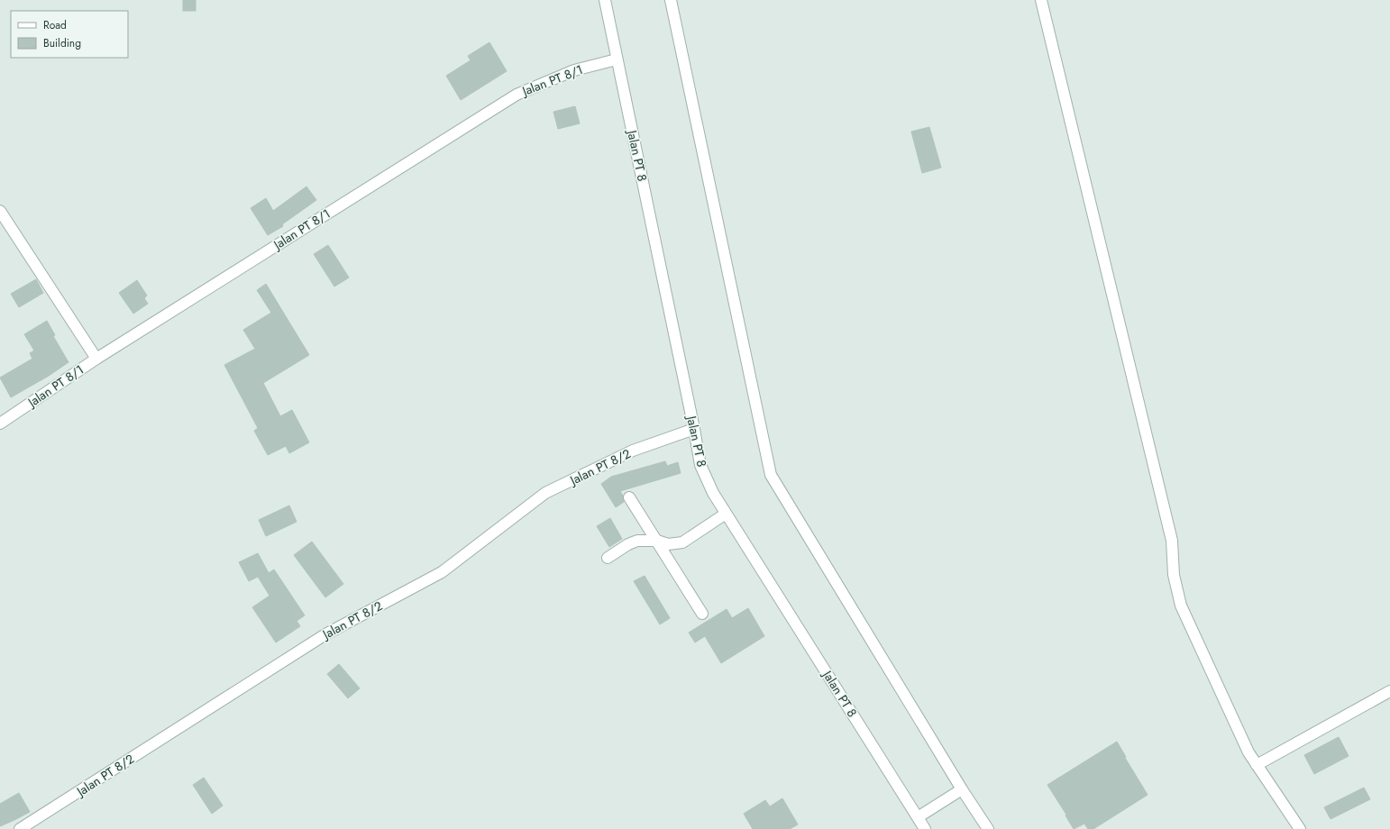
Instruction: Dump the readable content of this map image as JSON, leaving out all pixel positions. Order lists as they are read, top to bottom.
{
  "streets": {
    "street": ["Jalan PT 8/1", "Jalan PT 8", "Jalan PT 8/2"]
  },
  "crossings": [
    ["Jalan PT 8/1", "Jalan PT 8"],
    ["Jalan PT 8", "Jalan PT 8/2"]
  ],
  "legend": ["Road", "Building"]
}
